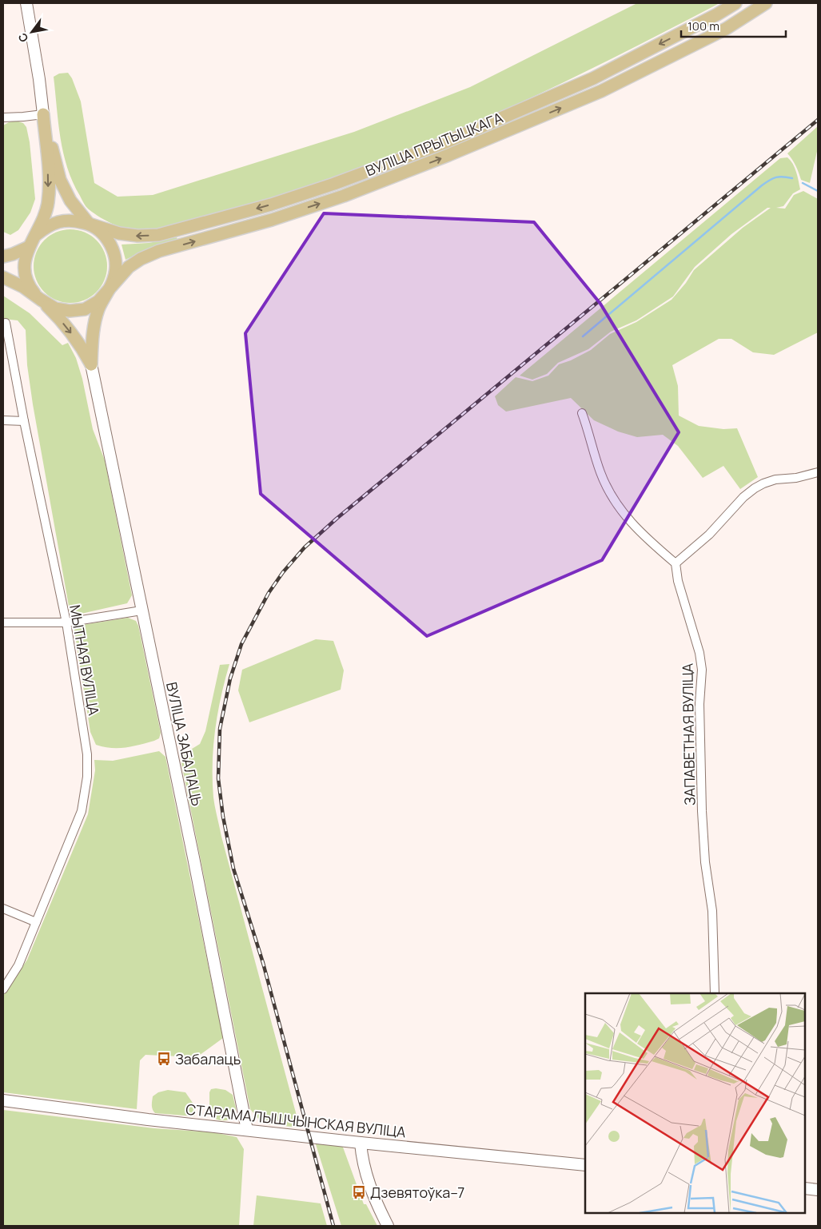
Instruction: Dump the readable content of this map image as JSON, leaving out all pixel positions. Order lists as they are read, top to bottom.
{
  "streets": {
    "main road": ["ВУЛІЦА ПРЫТЫЦКАГА"],
    "street": [
      "МЫТНАЯ ВУЛІЦА",
      "ЗАПАВЕТНАЯ ВУЛІЦА",
      "ВУЛІЦА ЗАБАЛАЦЬ",
      "СТАРАМАЛЫШЧЫНСКАЯ ВУЛІЦА"
    ]
  },
  "crossings": [
    ["ВУЛІЦА ЗАБАЛАЦЬ", "СТАРАМАЛЫШЧЫНСКАЯ ВУЛІЦА"]
  ],
  "places": {
    "bus stop": ["Забалаць", "Дзевятоўка–7"]
  },
  "scale_bar": "100 m",
  "north": "bottom left"
}
